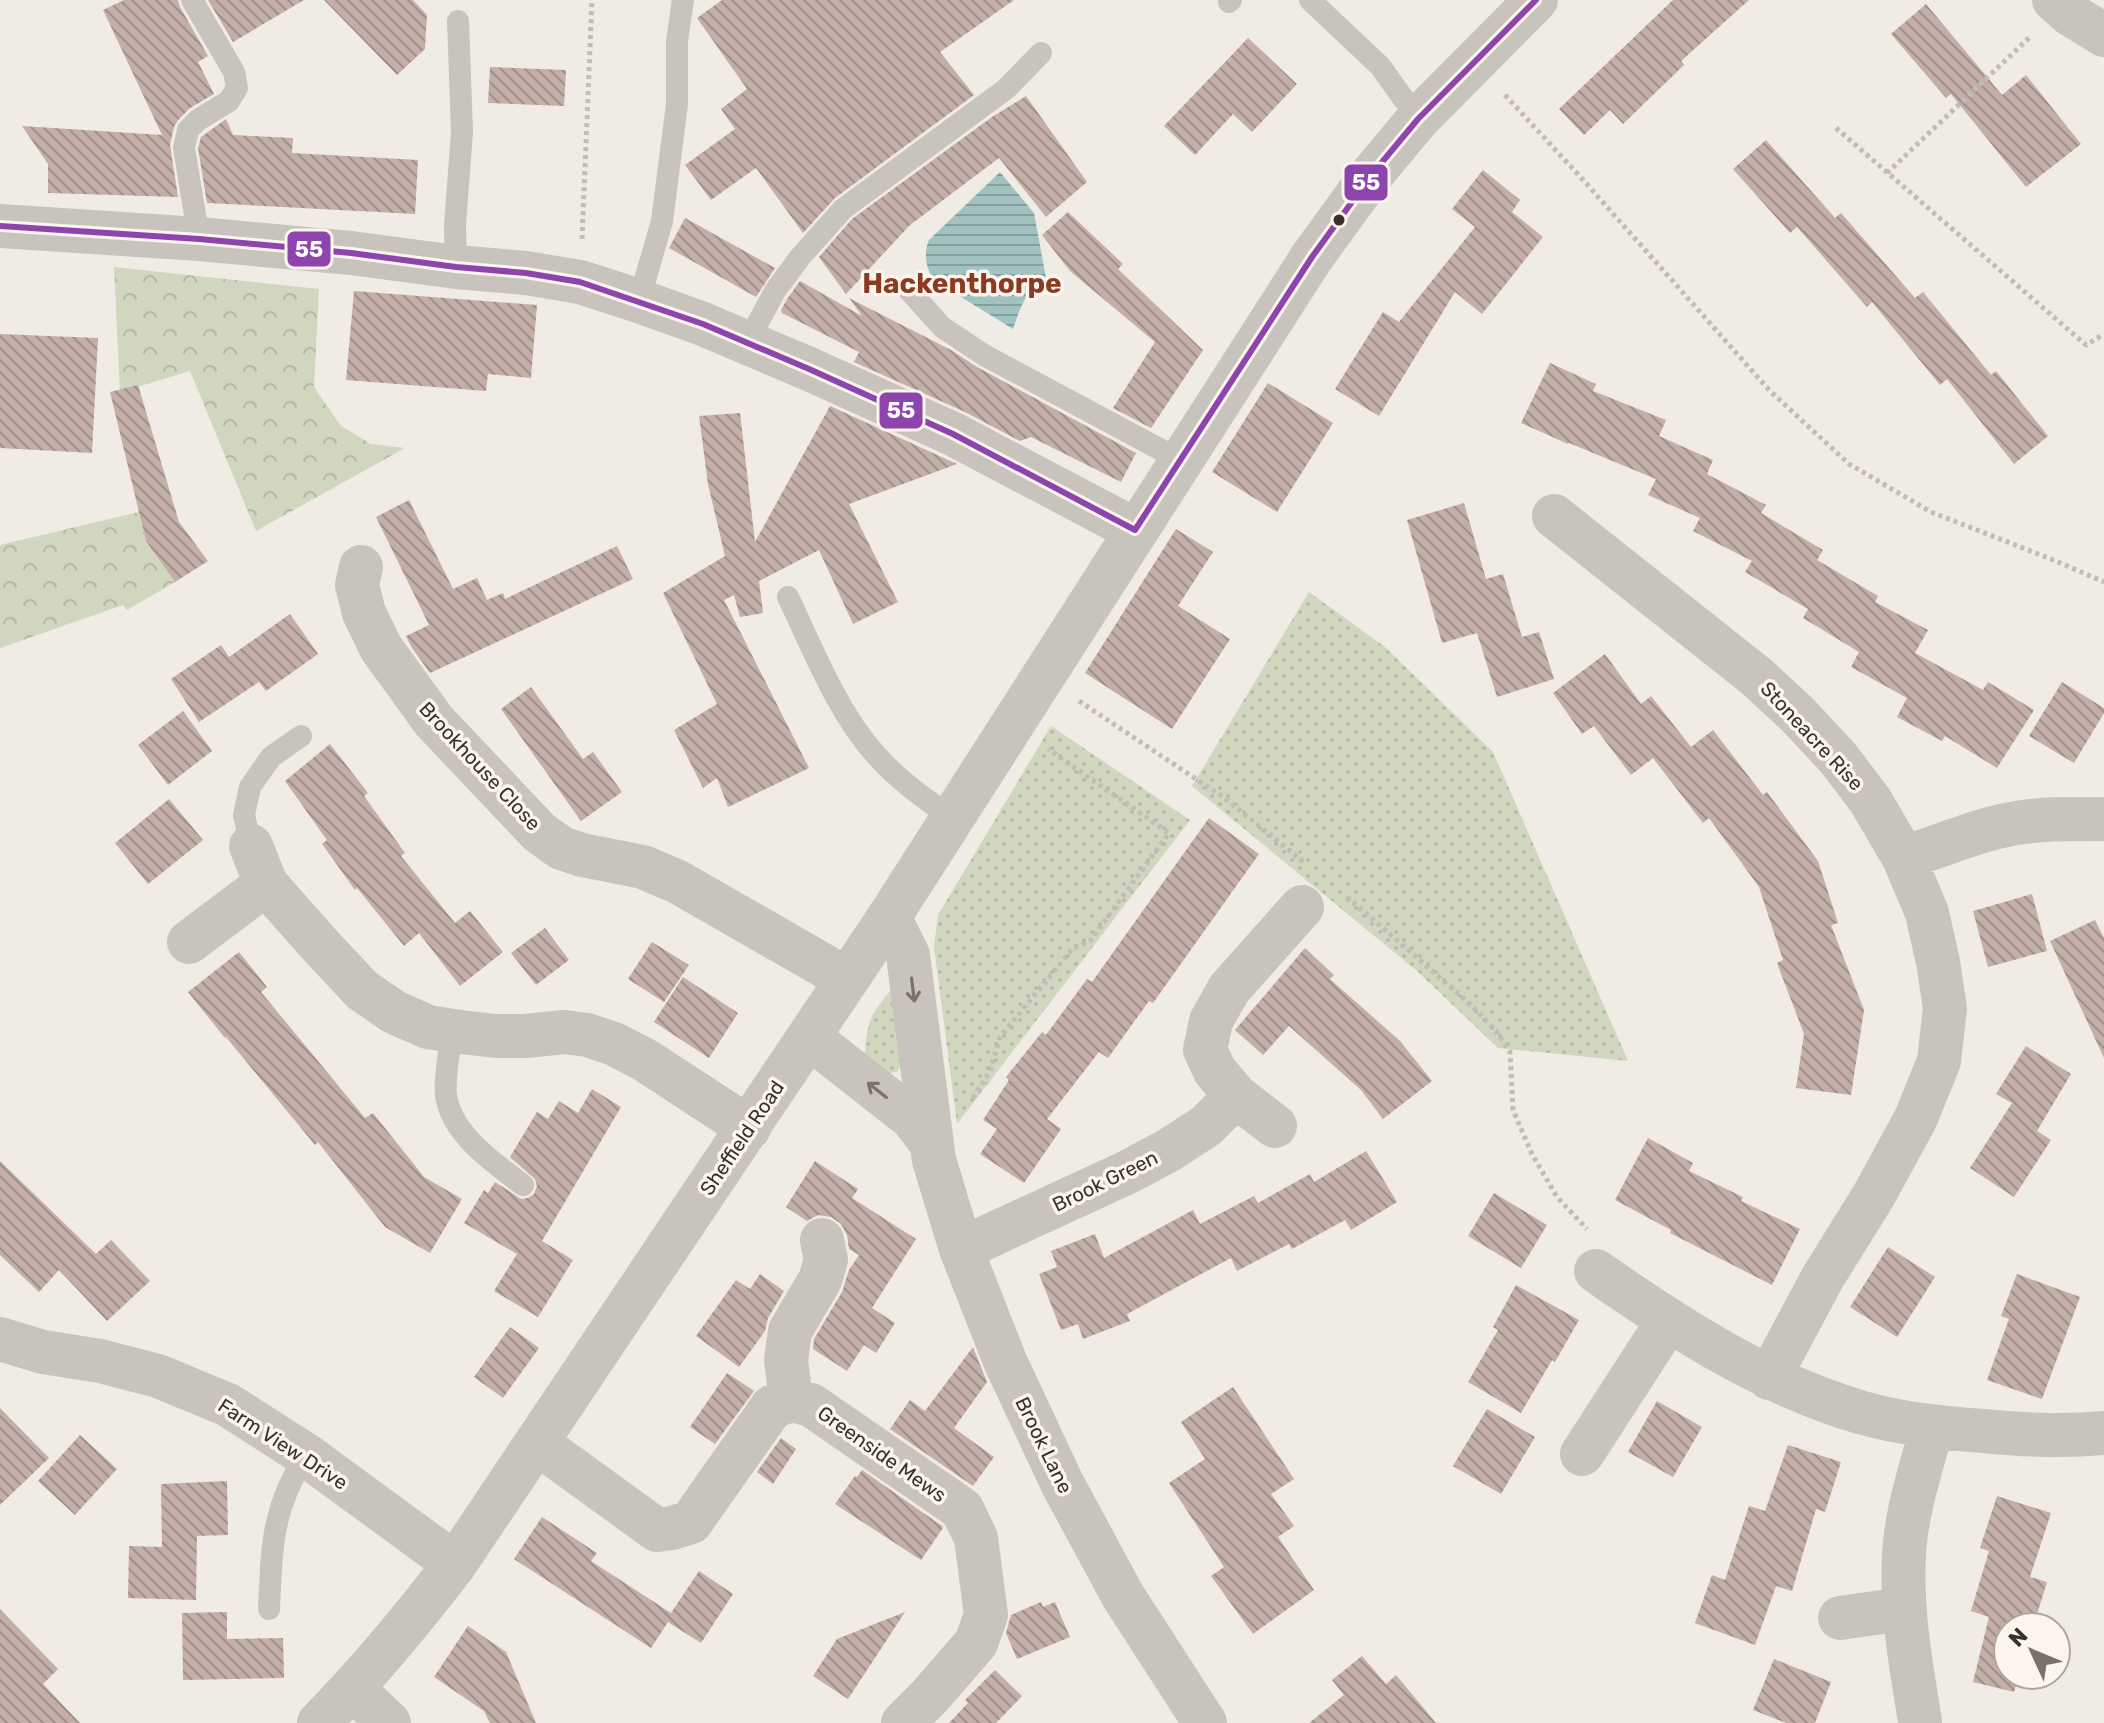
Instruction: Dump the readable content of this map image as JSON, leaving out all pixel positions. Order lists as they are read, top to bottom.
{
  "streets": {
    "street": [
      "Stoneacre Rise",
      "Brookhouse Close",
      "Sheffield Road",
      "Brook Green",
      "Farm View Drive",
      "Brook Lane",
      "Greenside Mews"
    ]
  },
  "crossings": [
    ["Brookhouse Close", "Sheffield Road"],
    ["Sheffield Road", "Farm View Drive"],
    ["Sheffield Road", "Brook Lane"],
    ["Sheffield Road", "Greenside Mews"],
    ["Brook Green", "Brook Lane"]
  ],
  "districts": ["Hackenthorpe"],
  "lines": ["transit line 55"],
  "north": "top left"
}
